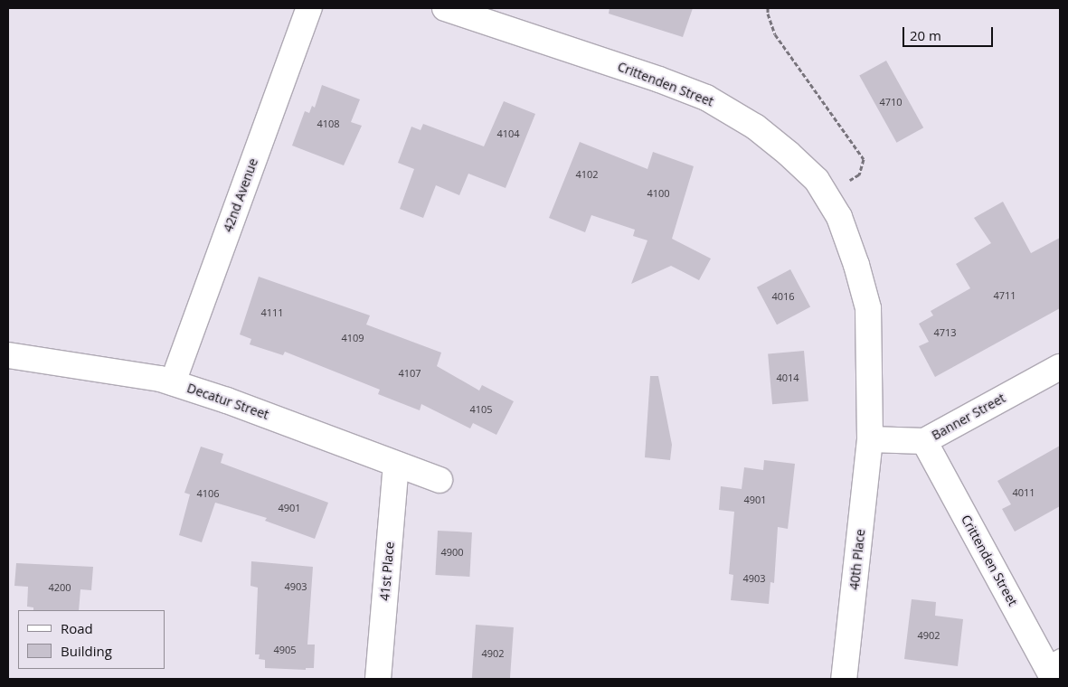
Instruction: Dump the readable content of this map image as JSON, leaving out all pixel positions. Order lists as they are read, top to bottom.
{
  "streets": {
    "street": [
      "Crittenden Street",
      "42nd Avenue",
      "Decatur Street",
      "Banner Street",
      "40th Place",
      "41st Place"
    ]
  },
  "crossings": [
    ["Crittenden Street", "Banner Street"],
    ["Crittenden Street", "40th Place"],
    ["42nd Avenue", "Decatur Street"],
    ["Decatur Street", "41st Place"],
    ["Banner Street", "40th Place"]
  ],
  "house_numbers": [
    "4710",
    "4108",
    "4104",
    "4102",
    "4100",
    "4711",
    "4016",
    "4111",
    "4713",
    "4109",
    "4107",
    "4014",
    "4105",
    "4011",
    "4106",
    "4901",
    "4901",
    "4900",
    "4903",
    "4903",
    "4200",
    "4902",
    "4905",
    "4902"
  ],
  "legend": ["Road", "Building"],
  "scale_bar": "20 m"
}
